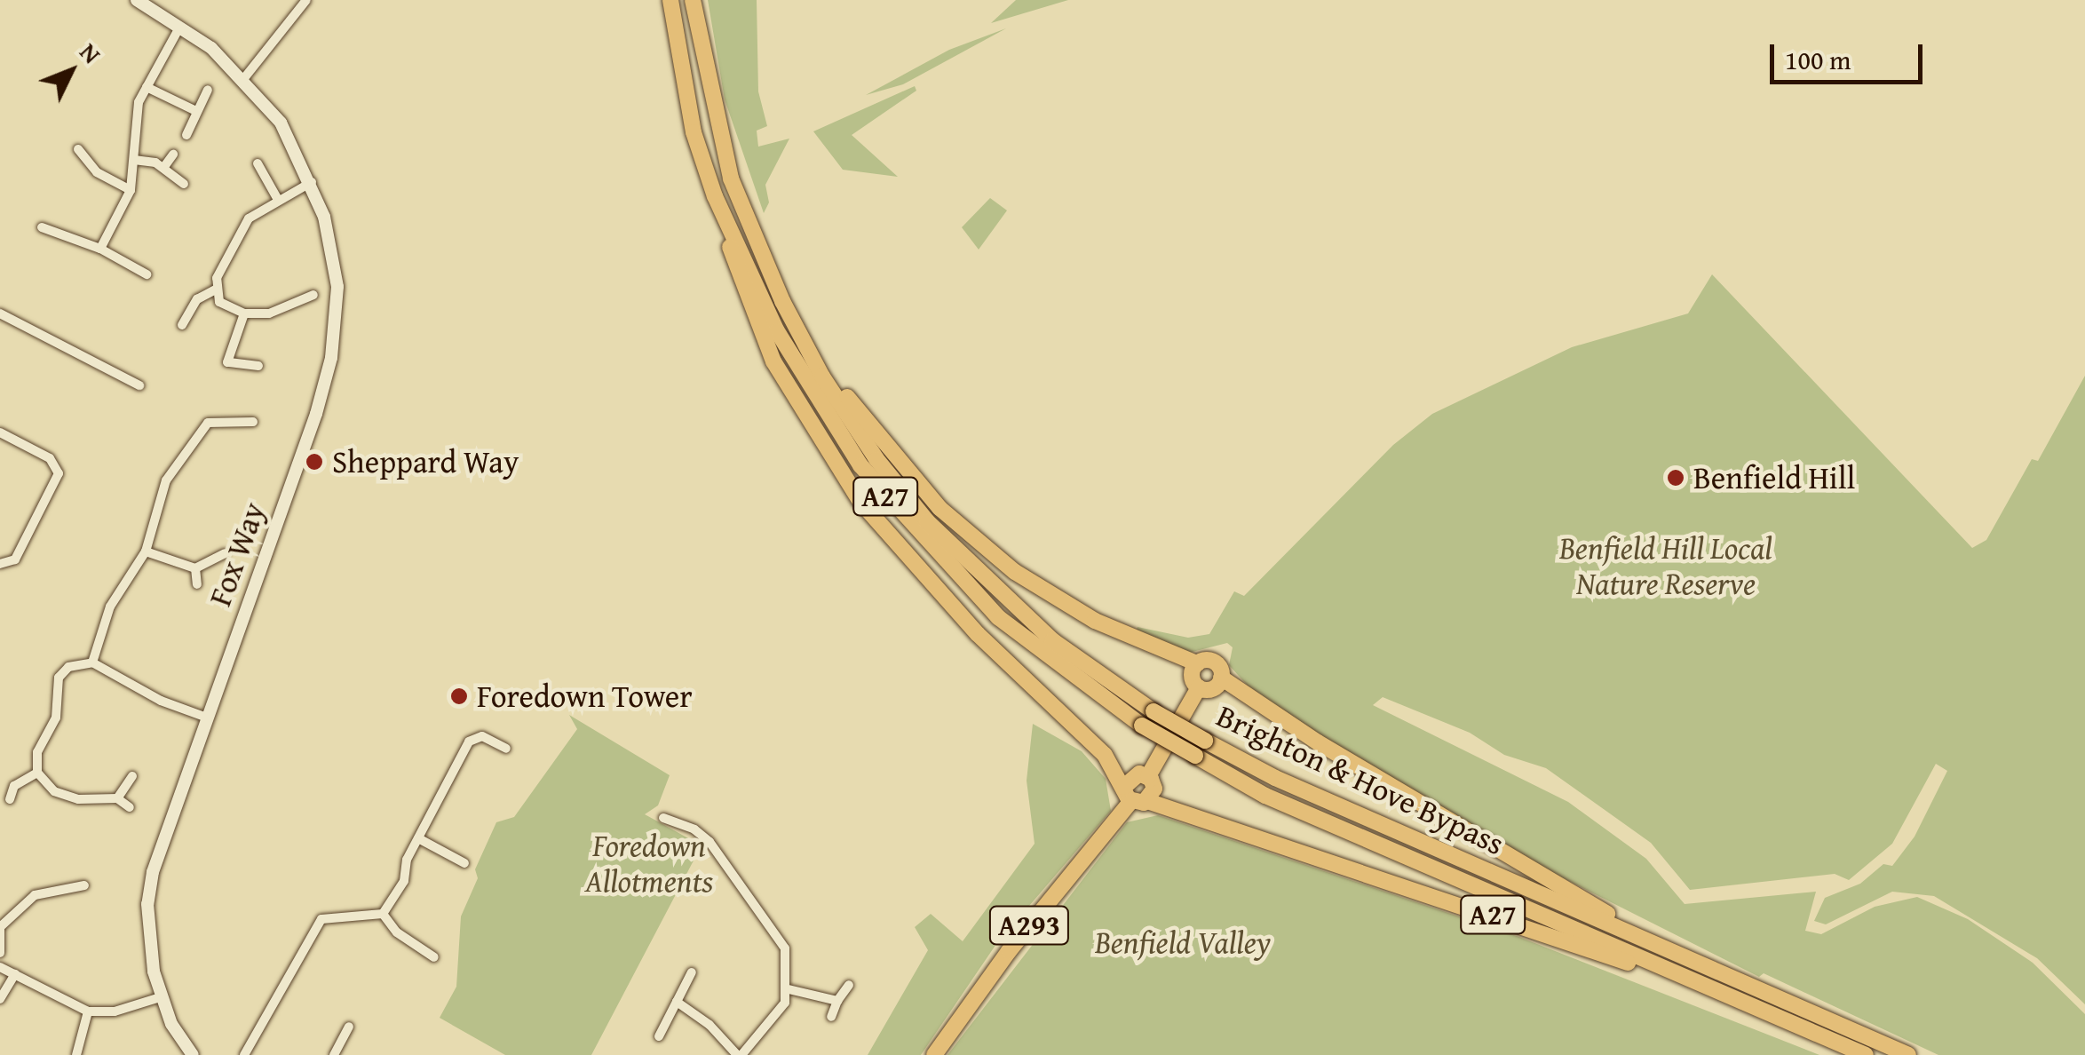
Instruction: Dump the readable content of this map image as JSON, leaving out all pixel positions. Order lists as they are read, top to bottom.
{
  "streets": {
    "highway": ["A27", "Brighton & Hove Bypass", "A293"],
    "street": ["Fox Way"]
  },
  "crossings": [
    ["A27", "Brighton & Hove Bypass"],
    ["A27", "A293"]
  ],
  "parks": ["Benfield Hill Local Nature Reserve", "Foredown Allotments", "Benfield Valley"],
  "places": ["Sheppard Way", "Benfield Hill", "Foredown Tower"],
  "scale_bar": "100 m",
  "north": "top right"
}
